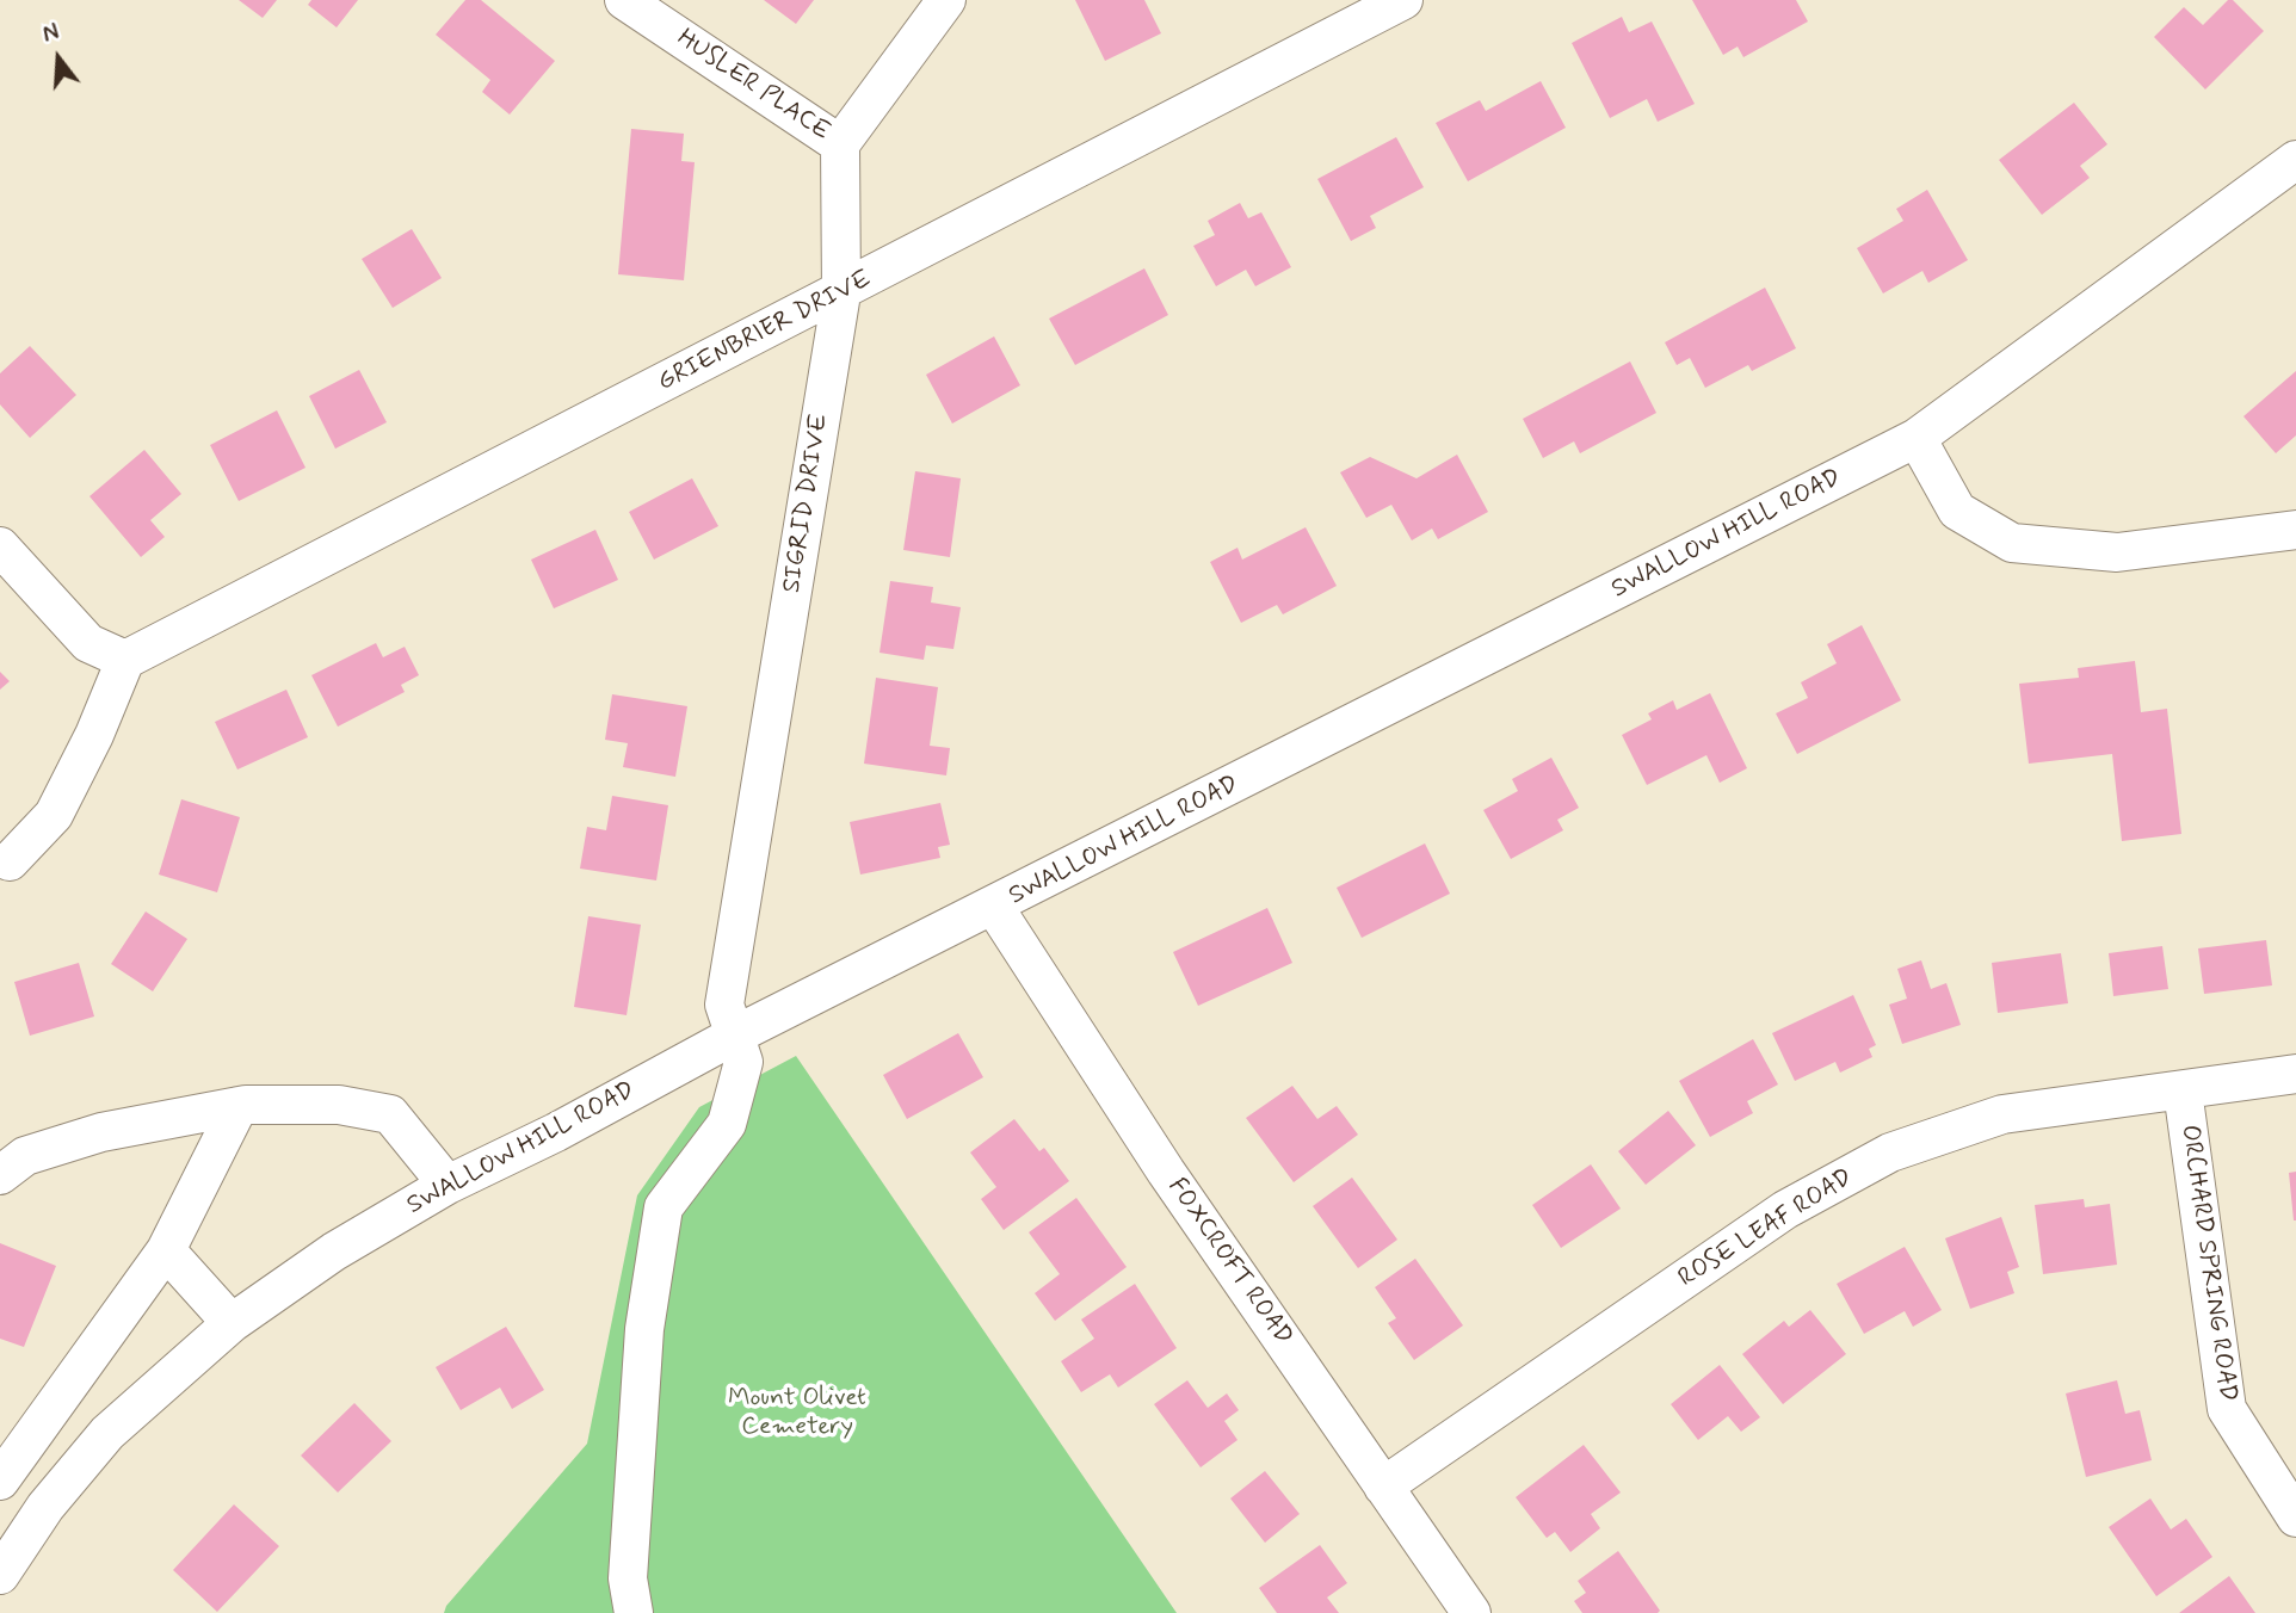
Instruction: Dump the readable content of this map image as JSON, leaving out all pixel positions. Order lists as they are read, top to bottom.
{
  "streets": {
    "street": [
      "HUSLER PLACE",
      "GRIENBRIER DRIVE",
      "SIGRID DRIVE",
      "SWALLOW HILL ROAD",
      "ROSE LEAF ROAD",
      "FOXCROFT ROAD",
      "ORCHARD SPRING ROAD"
    ]
  },
  "crossings": [
    ["HUSLER PLACE", "SIGRID DRIVE"],
    ["GRIENBRIER DRIVE", "SIGRID DRIVE"],
    ["SIGRID DRIVE", "SWALLOW HILL ROAD"],
    ["SWALLOW HILL ROAD", "FOXCROFT ROAD"],
    ["ROSE LEAF ROAD", "FOXCROFT ROAD"],
    ["ROSE LEAF ROAD", "ORCHARD SPRING ROAD"]
  ],
  "parks": ["Mount Olivet Cemetery"],
  "north": "top"
}
